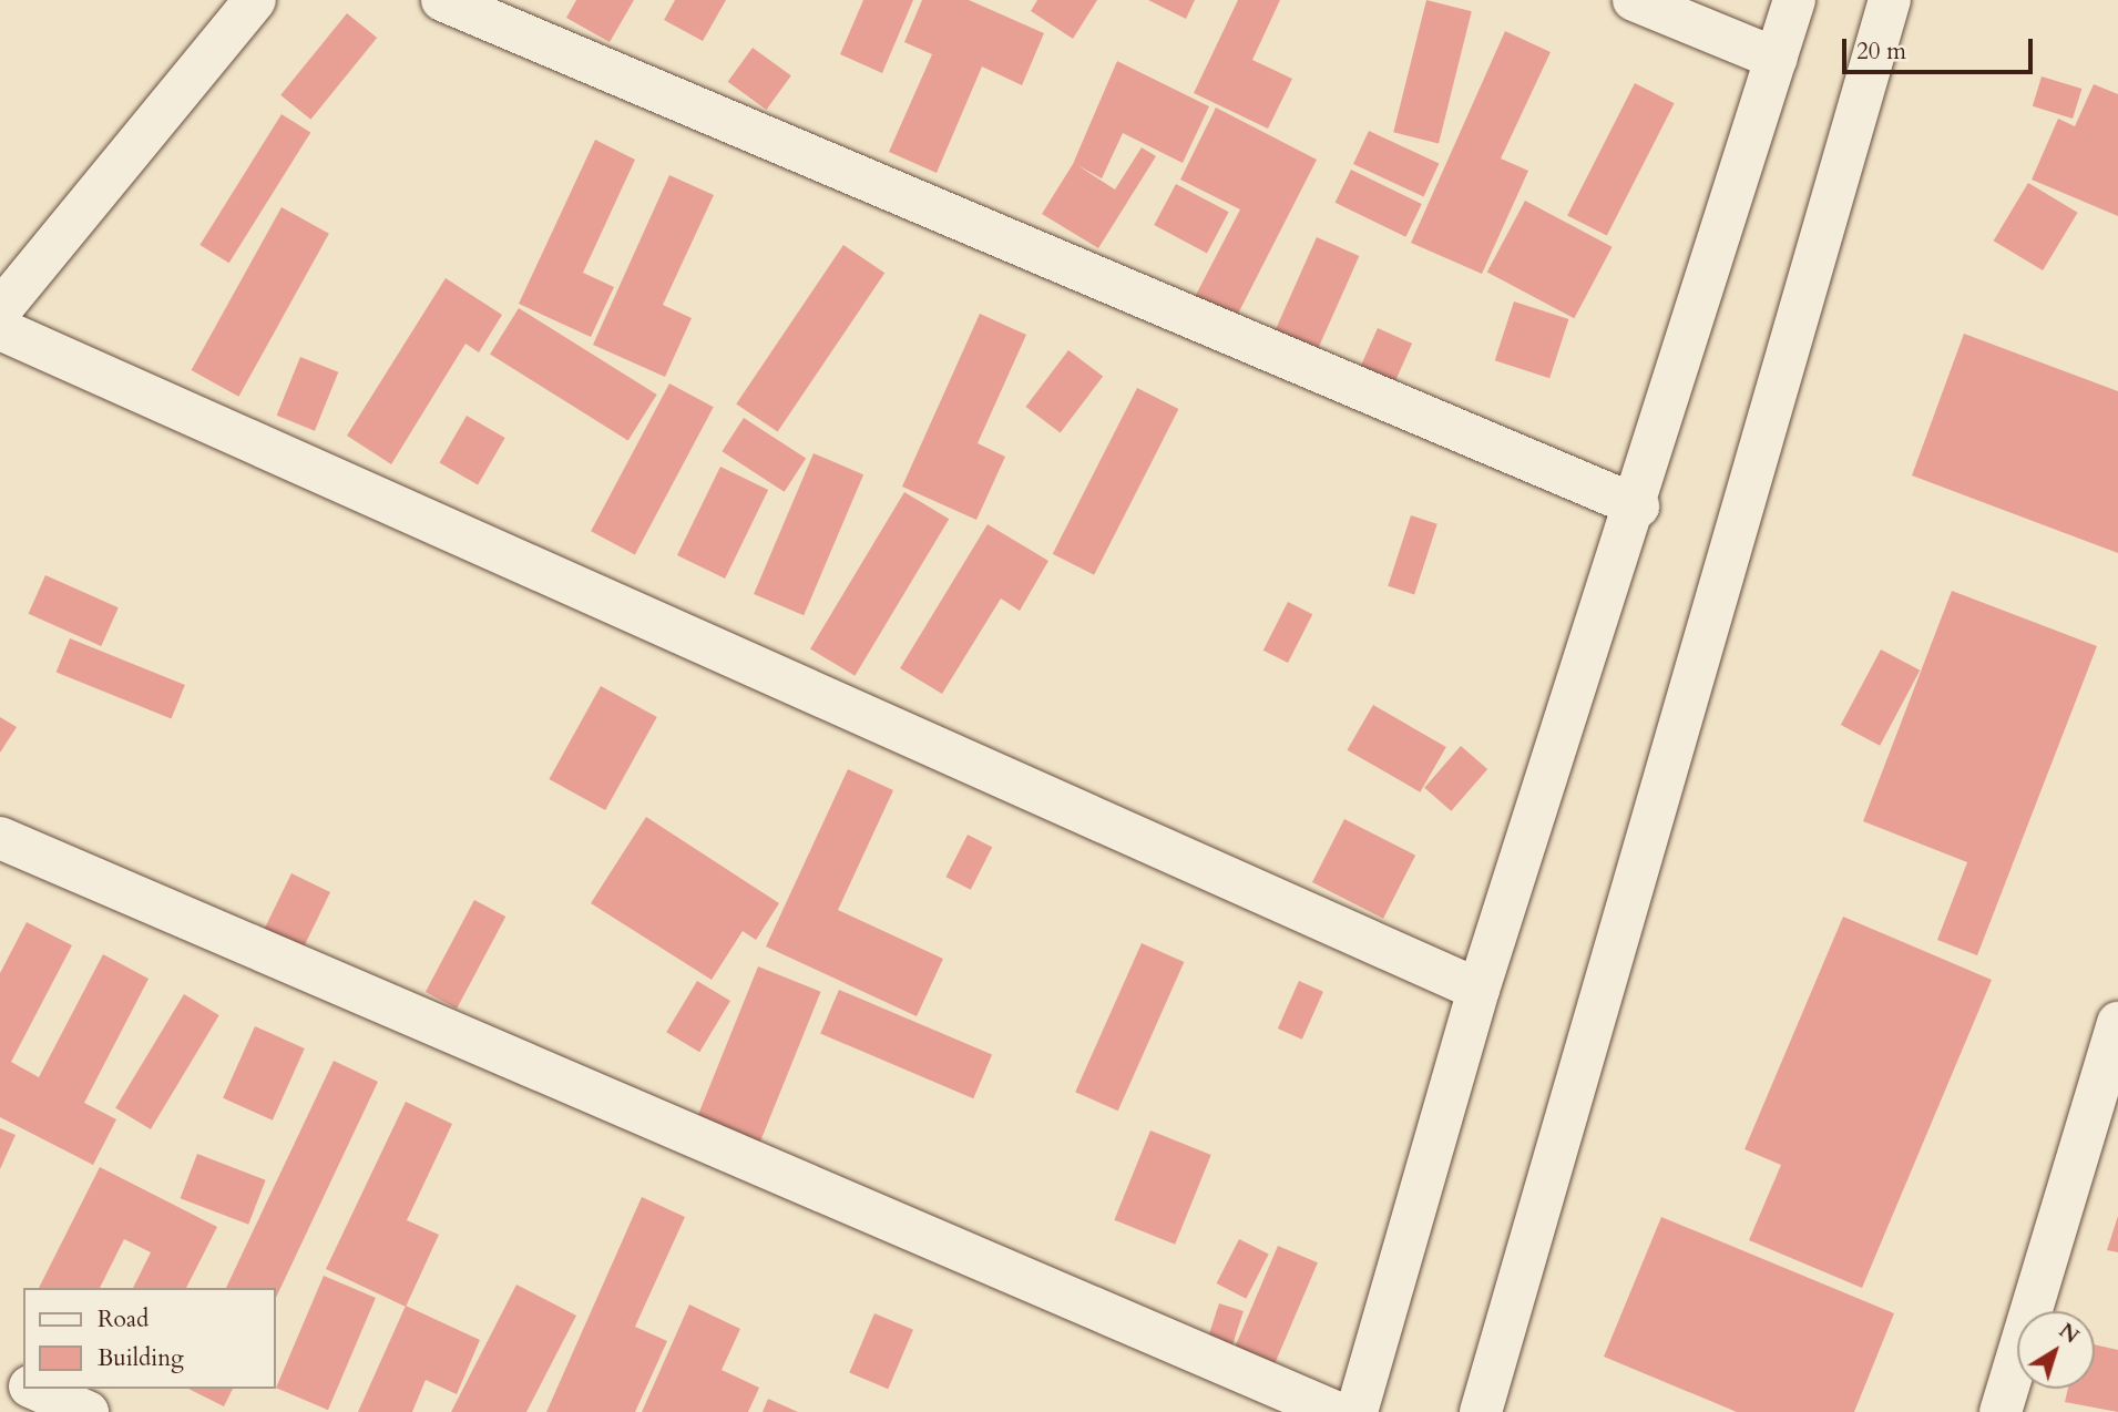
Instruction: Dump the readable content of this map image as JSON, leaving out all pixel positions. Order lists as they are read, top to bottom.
{
  "legend": ["Road", "Building"],
  "scale_bar": "20 m",
  "north": "top right"
}
